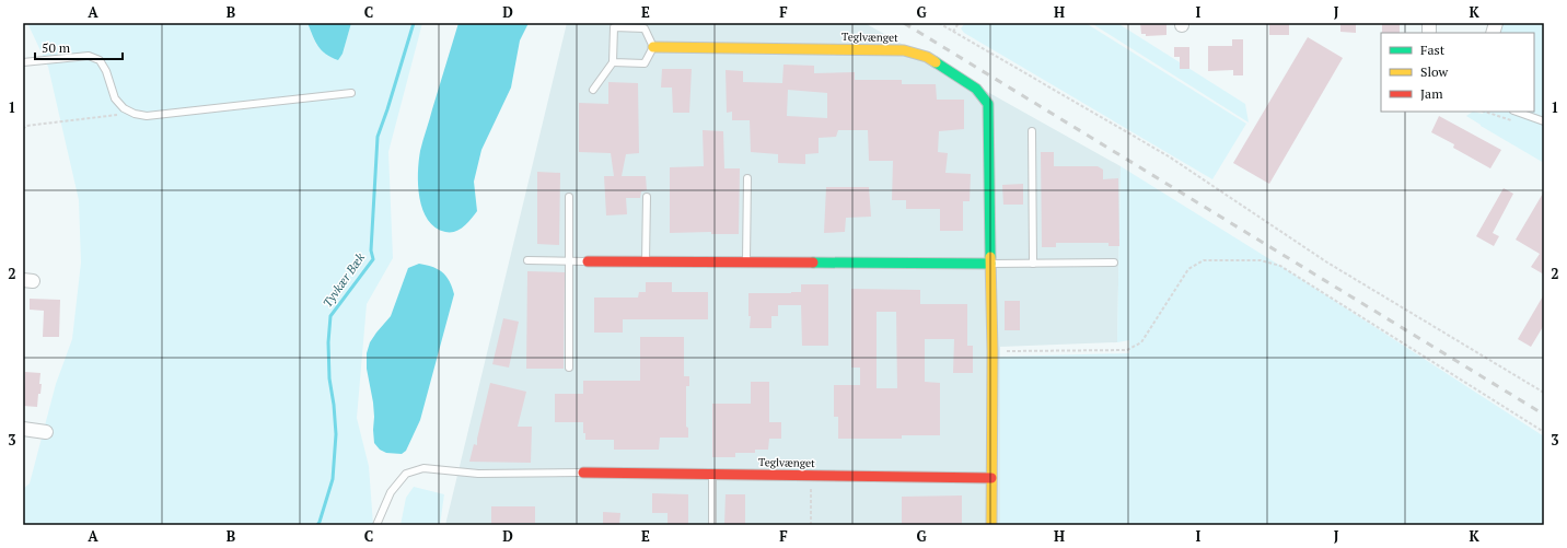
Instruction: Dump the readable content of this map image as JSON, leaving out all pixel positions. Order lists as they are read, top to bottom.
{
  "streets": {
    "street": ["Teglvænget"]
  },
  "water": ["Tyvkær Bæk"],
  "legend": ["Fast", "Slow", "Jam"],
  "scale_bar": "50 m",
  "grid": {
    "columns": [
      "A",
      "B",
      "C",
      "D",
      "E",
      "F",
      "G",
      "H",
      "I",
      "J",
      "K"
    ],
    "rows": ["1", "2", "3"]
  }
}
